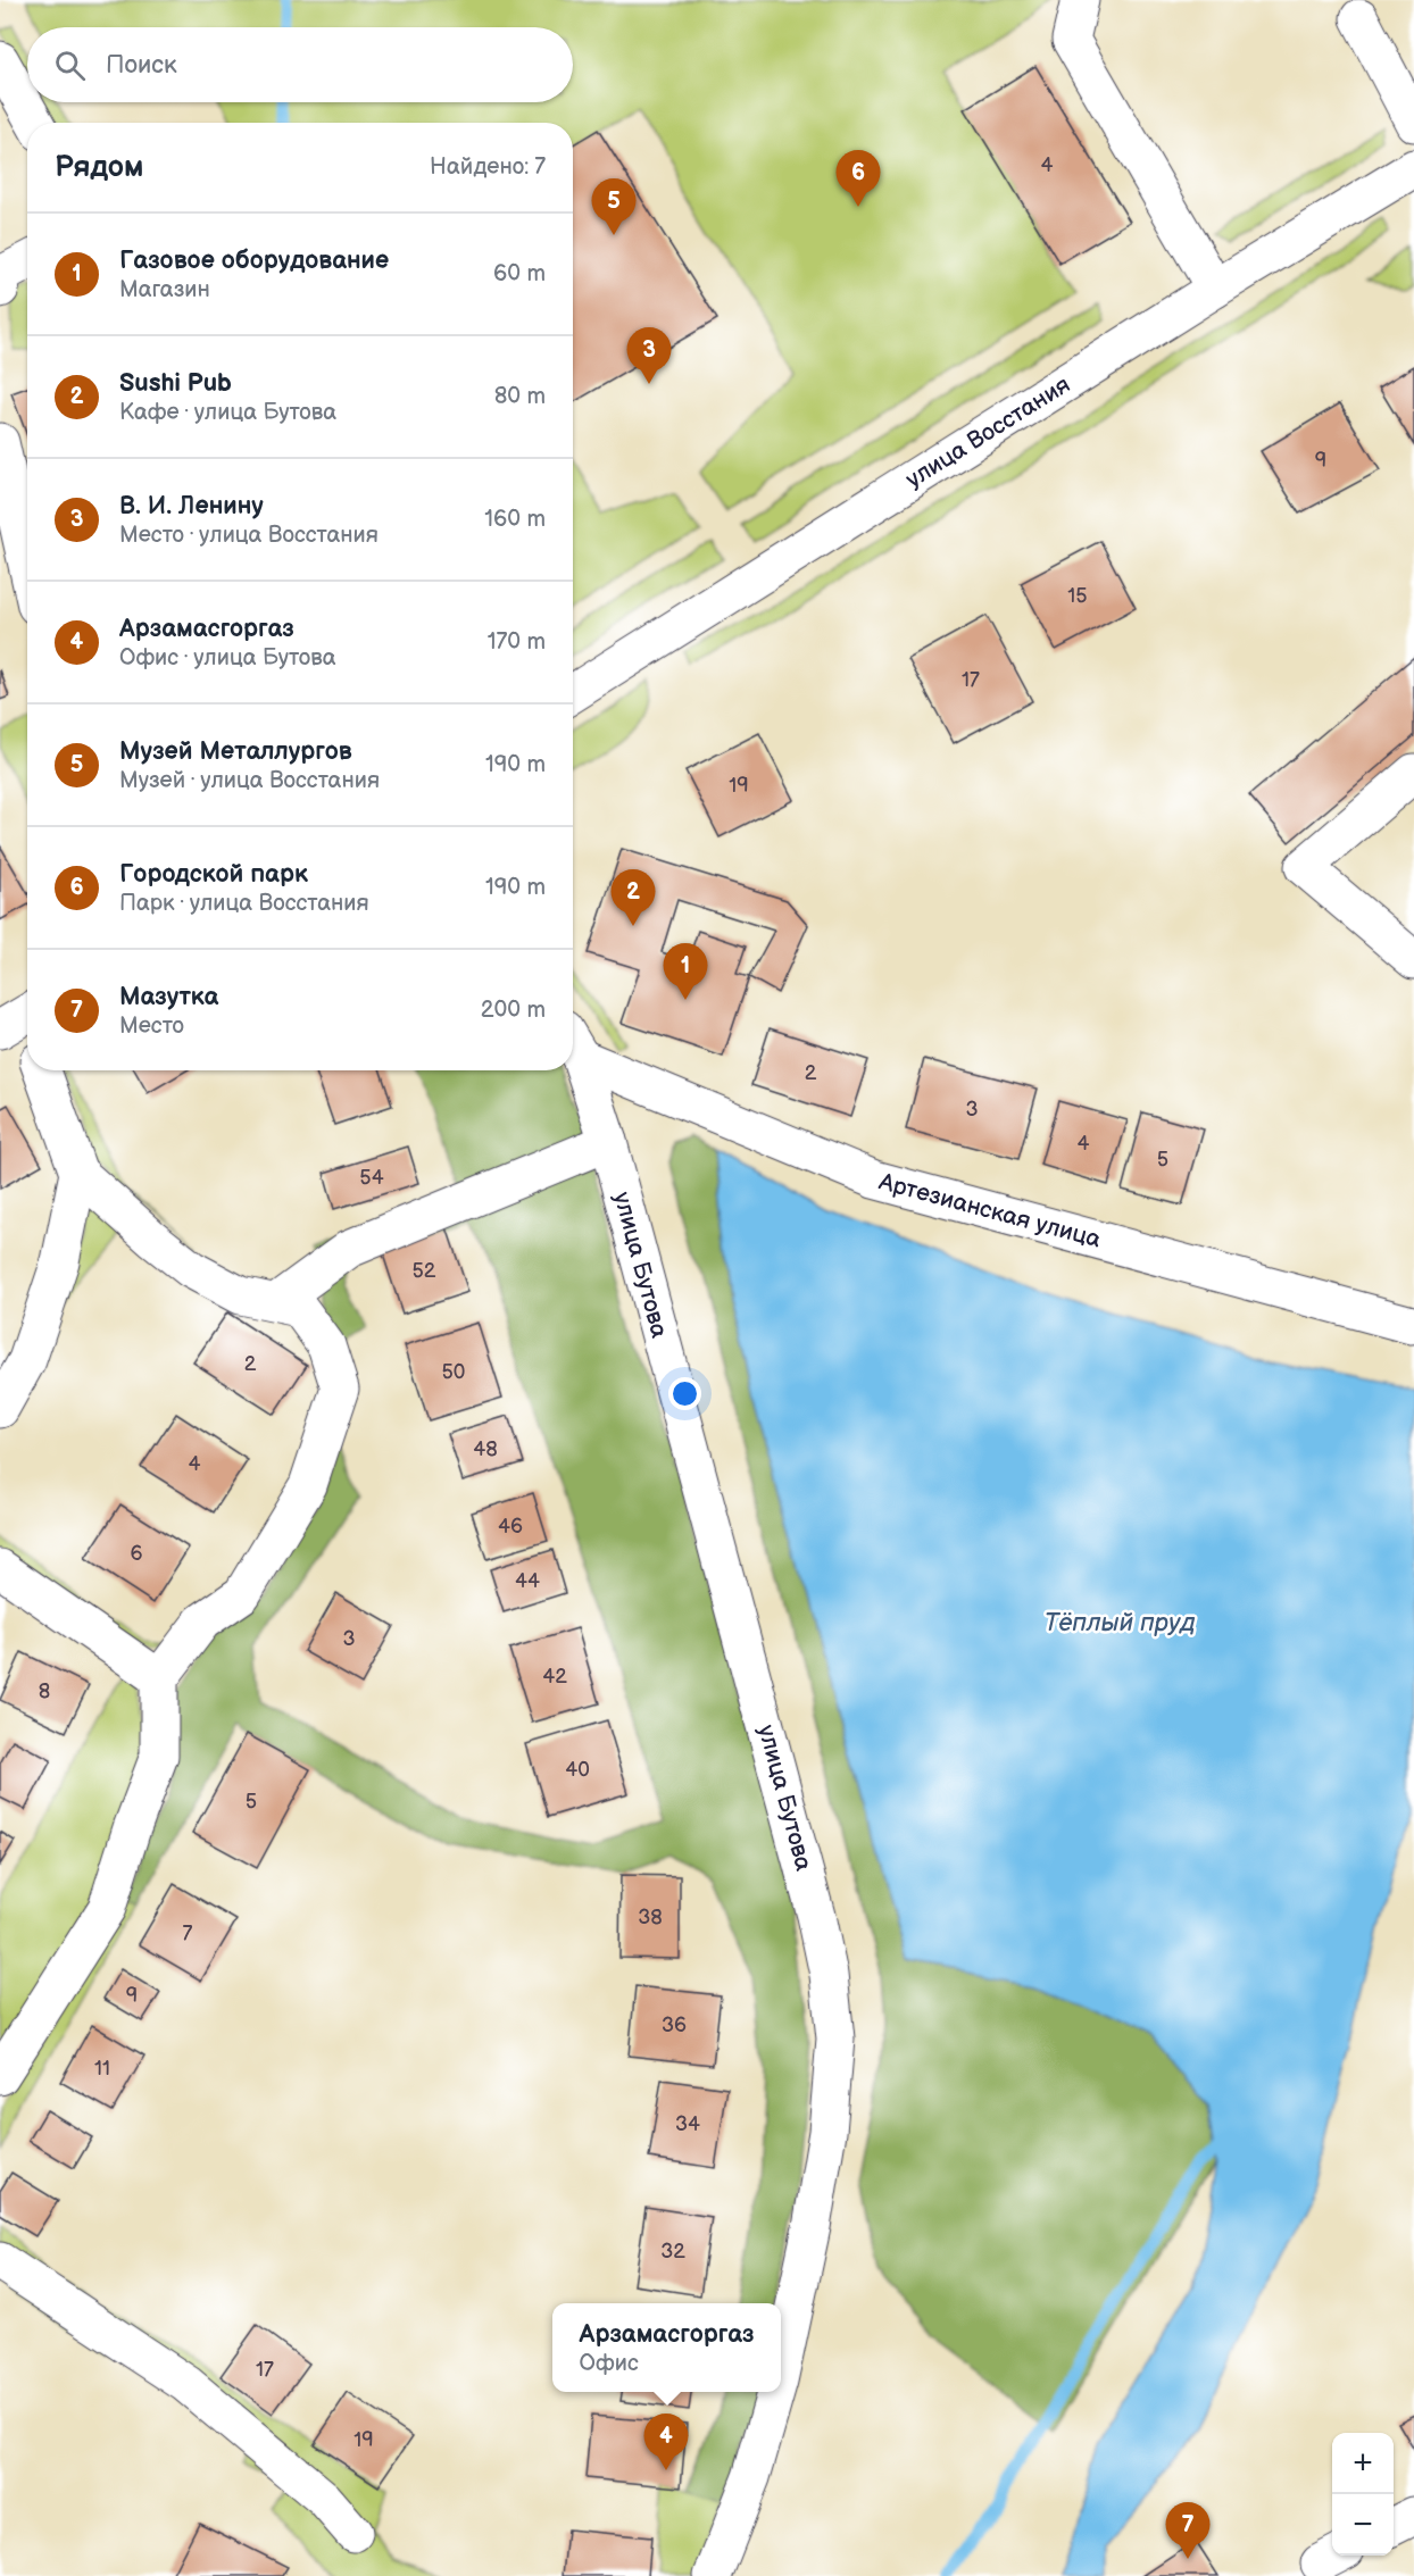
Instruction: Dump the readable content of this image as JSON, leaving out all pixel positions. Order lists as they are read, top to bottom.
{
  "streets": {
    "street": ["улица Восстания", "Артезианская улица", "улица Бутова"]
  },
  "crossings": [
    ["Артезианская улица", "улица Бутова"]
  ],
  "water": ["Тёплый пруд"],
  "house_numbers": [
    "4",
    "9",
    "15",
    "17",
    "19",
    "2",
    "3",
    "4",
    "5",
    "54",
    "52",
    "2",
    "50",
    "48",
    "4",
    "46",
    "6",
    "44",
    "3",
    "42",
    "8",
    "40",
    "5",
    "38",
    "7",
    "9",
    "36",
    "11",
    "34",
    "32",
    "17",
    "19"
  ],
  "page": {
    "search": "Поиск",
    "heading": ["Рядом", "Найдено: 7"],
    "pins": [
      "6",
      "5",
      "3",
      "2",
      "1",
      "4",
      "7"
    ],
    "list": [
      {
        "mark": "1",
        "name": "Газовое оборудование",
        "note": "Магазин",
        "value": "60 m"
      },
      {
        "mark": "2",
        "name": "Sushi Pub",
        "note": "Кафе · улица Бутова",
        "value": "80 m"
      },
      {
        "mark": "3",
        "name": "В. И. Ленину",
        "note": "Место · улица Восстания",
        "value": "160 m"
      },
      {
        "mark": "4",
        "name": "Арзамасгоргаз",
        "note": "Офис · улица Бутова",
        "value": "170 m"
      },
      {
        "mark": "5",
        "name": "Музей Металлургов",
        "note": "Музей · улица Восстания",
        "value": "190 m"
      },
      {
        "mark": "6",
        "name": "Городской парк",
        "note": "Парк · улица Восстания",
        "value": "190 m"
      },
      {
        "mark": "7",
        "name": "Мазутка",
        "note": "Место",
        "value": "200 m"
      }
    ],
    "popup": ["Арзамасгоргаз", "Офис"],
    "map_buttons": ["+", "−"]
  }
}
